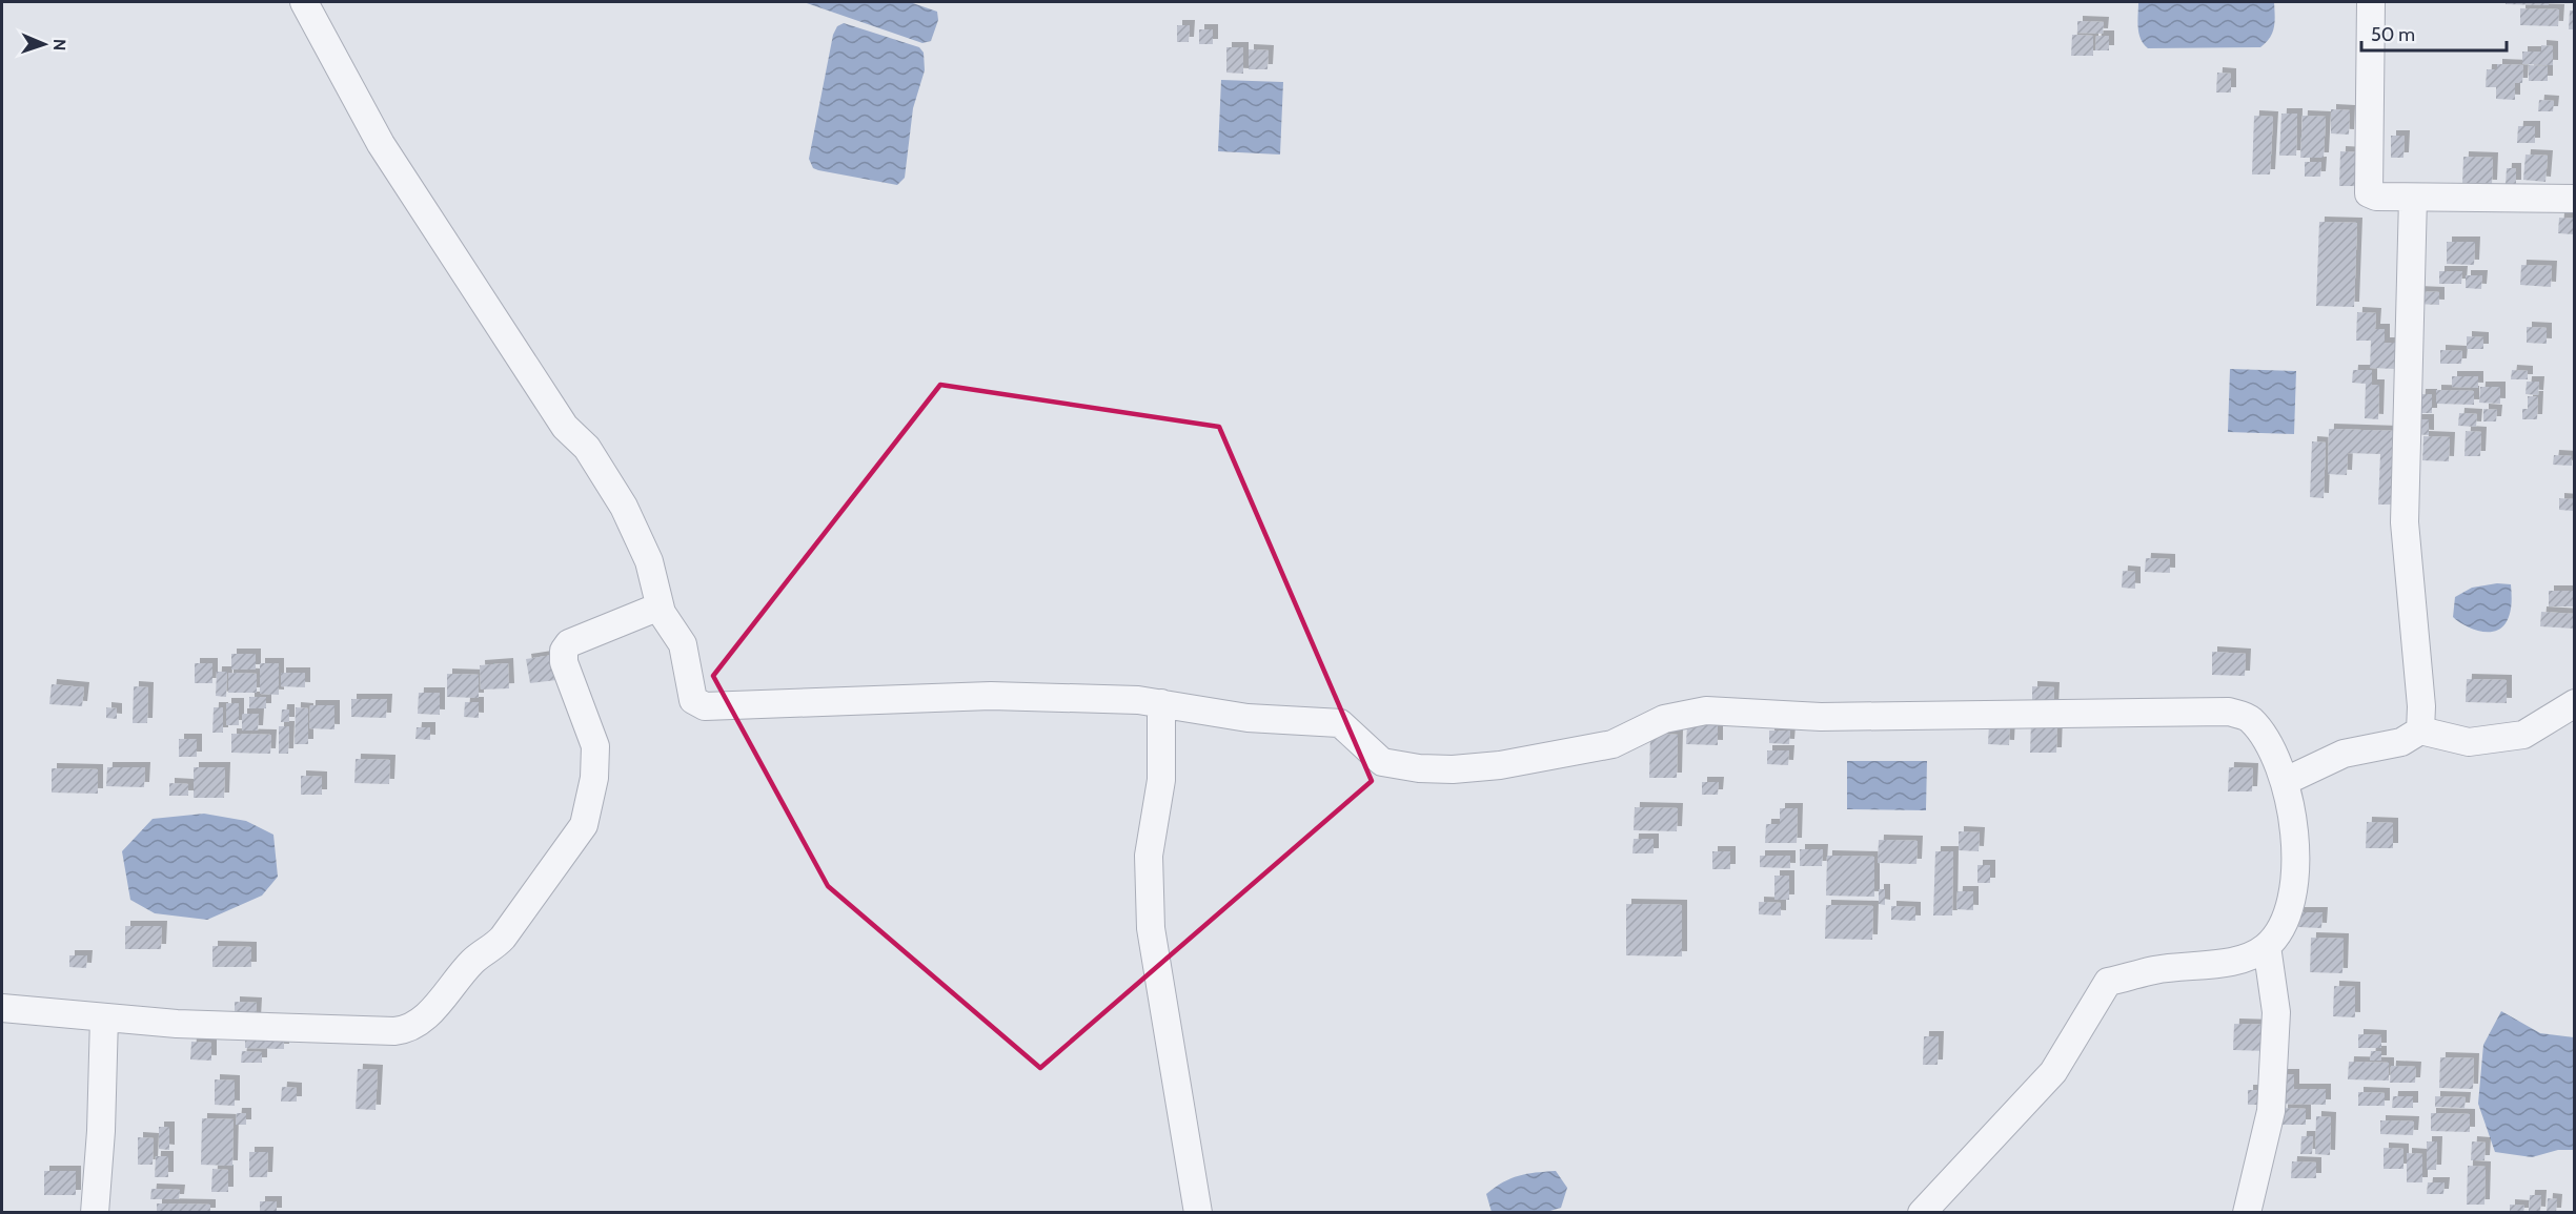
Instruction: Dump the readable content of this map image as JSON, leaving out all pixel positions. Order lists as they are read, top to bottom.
{
  "scale_bar": "50 m",
  "north": "right"
}
